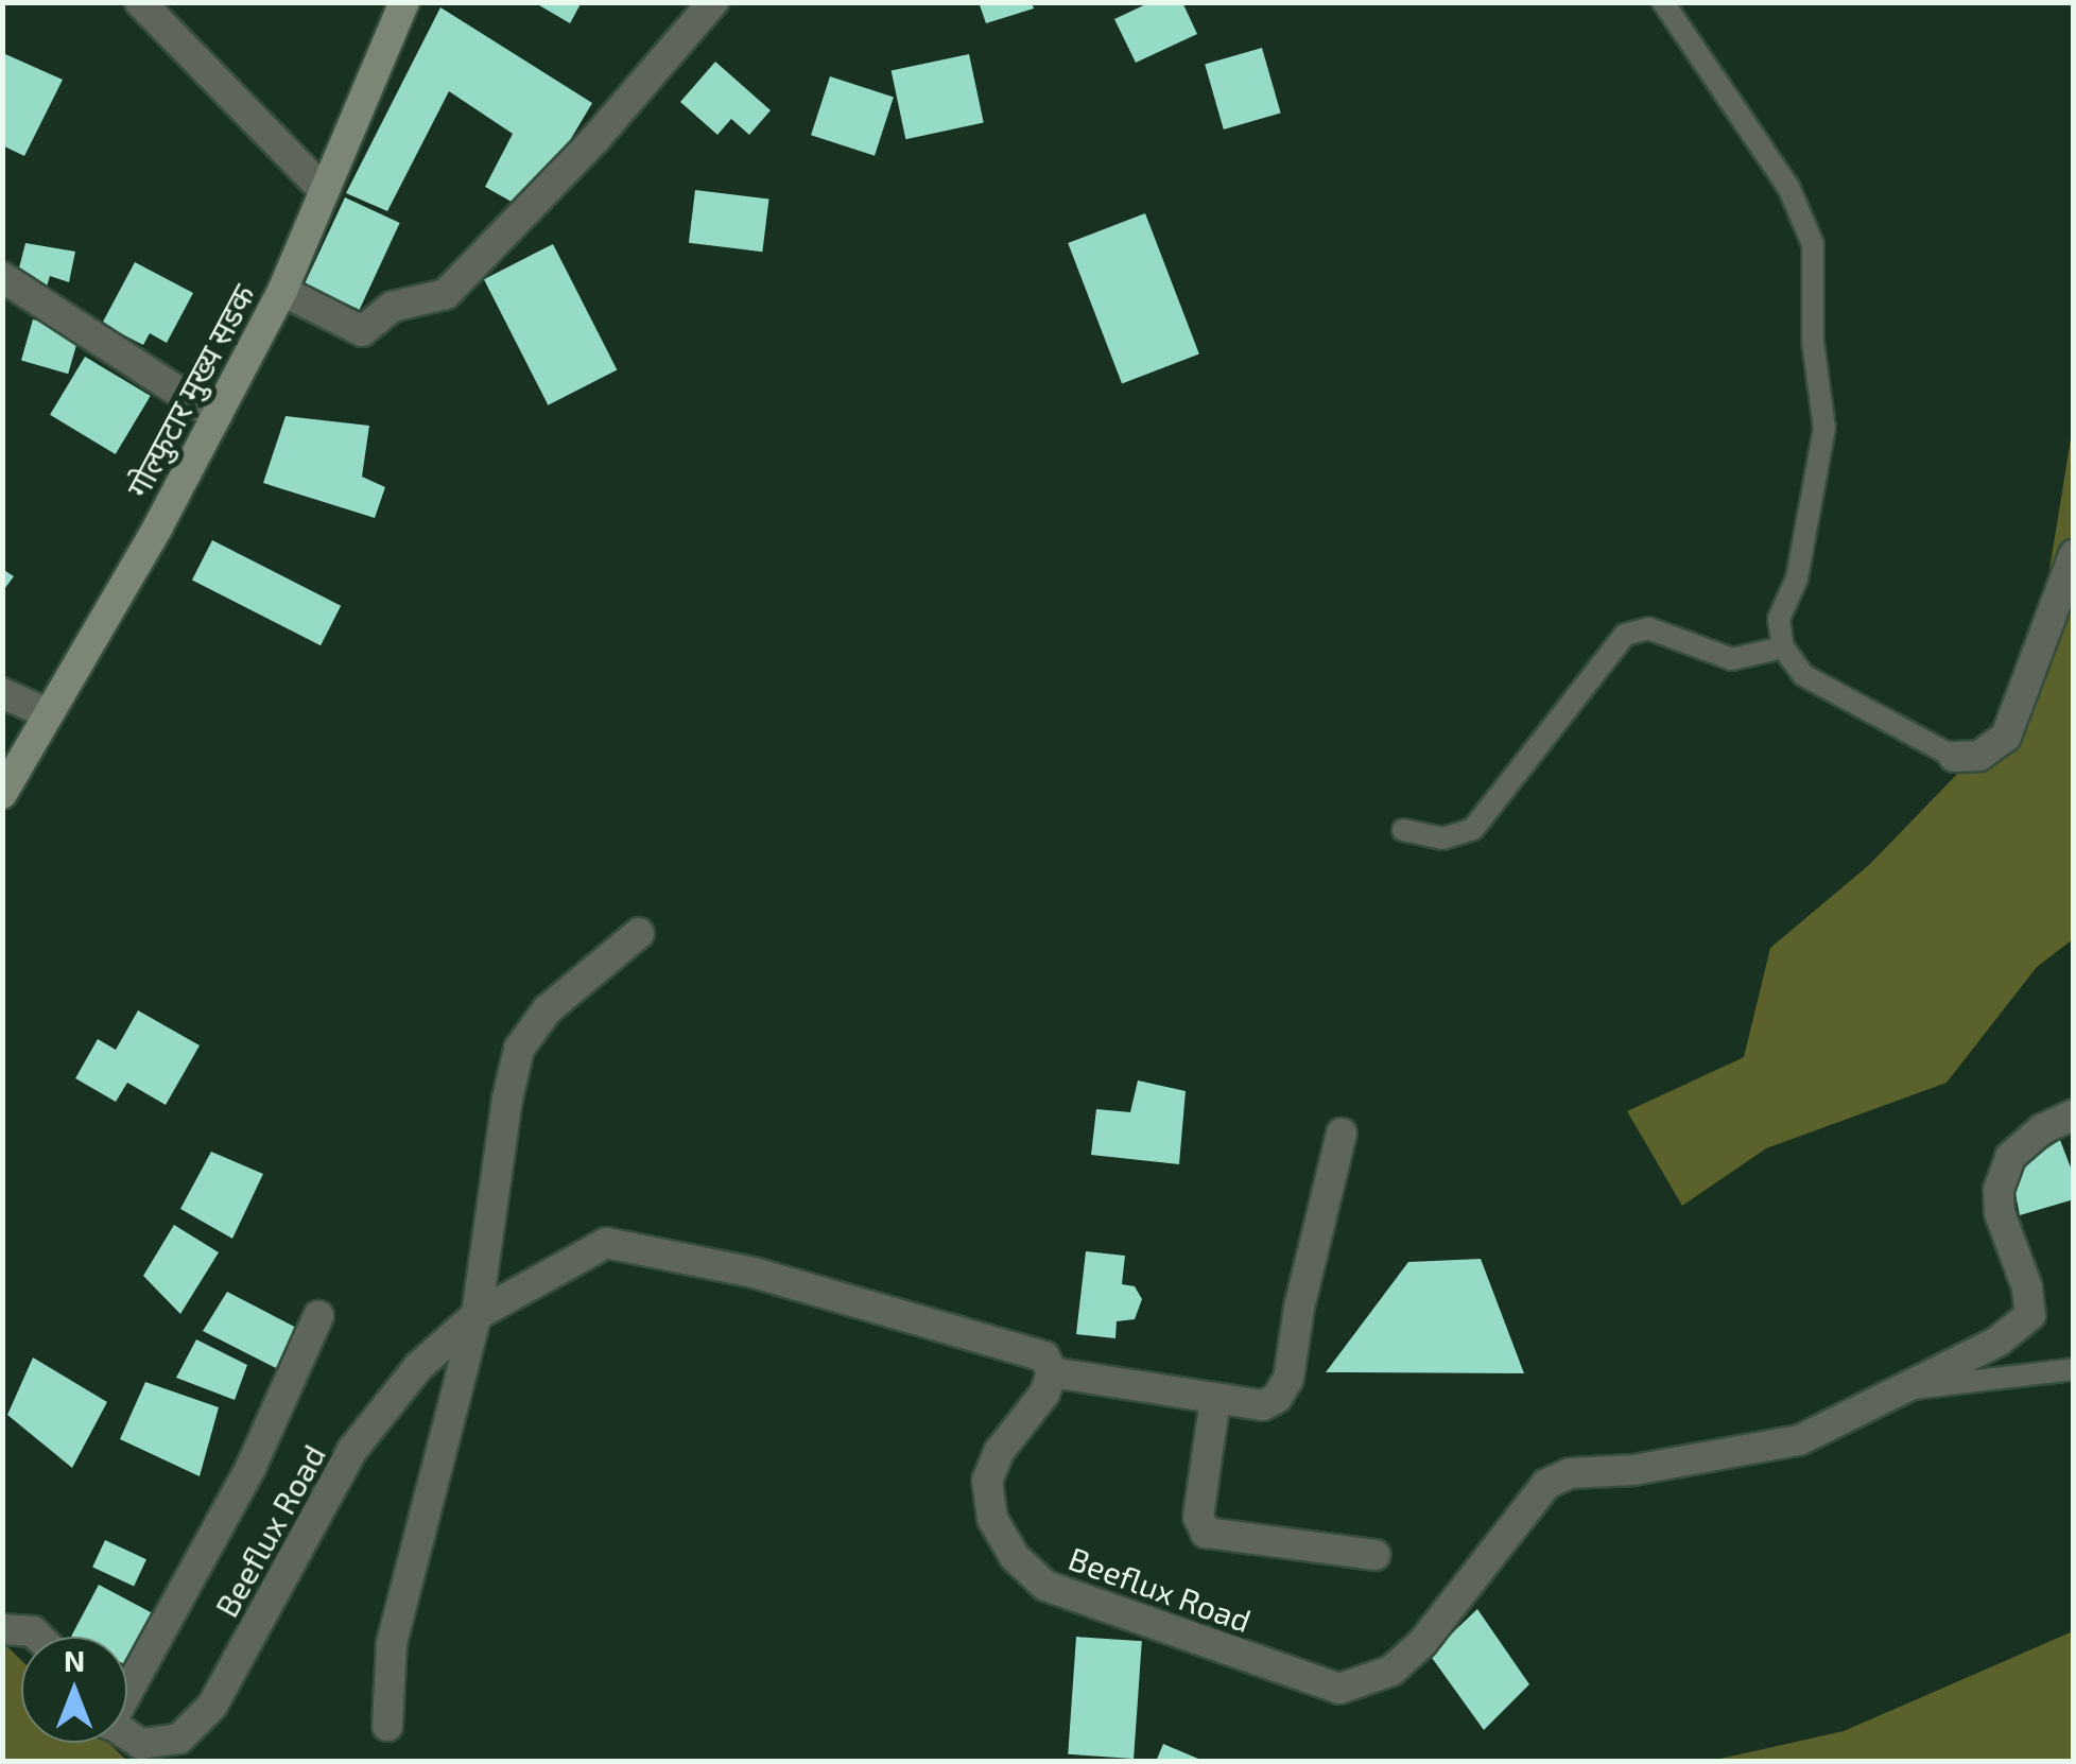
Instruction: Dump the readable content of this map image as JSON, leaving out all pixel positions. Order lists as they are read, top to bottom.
{
  "streets": {
    "main road": ["गोल्फुटार मुख्य सडक"],
    "street": ["Beeflux Road"]
  },
  "north": "top"
}
